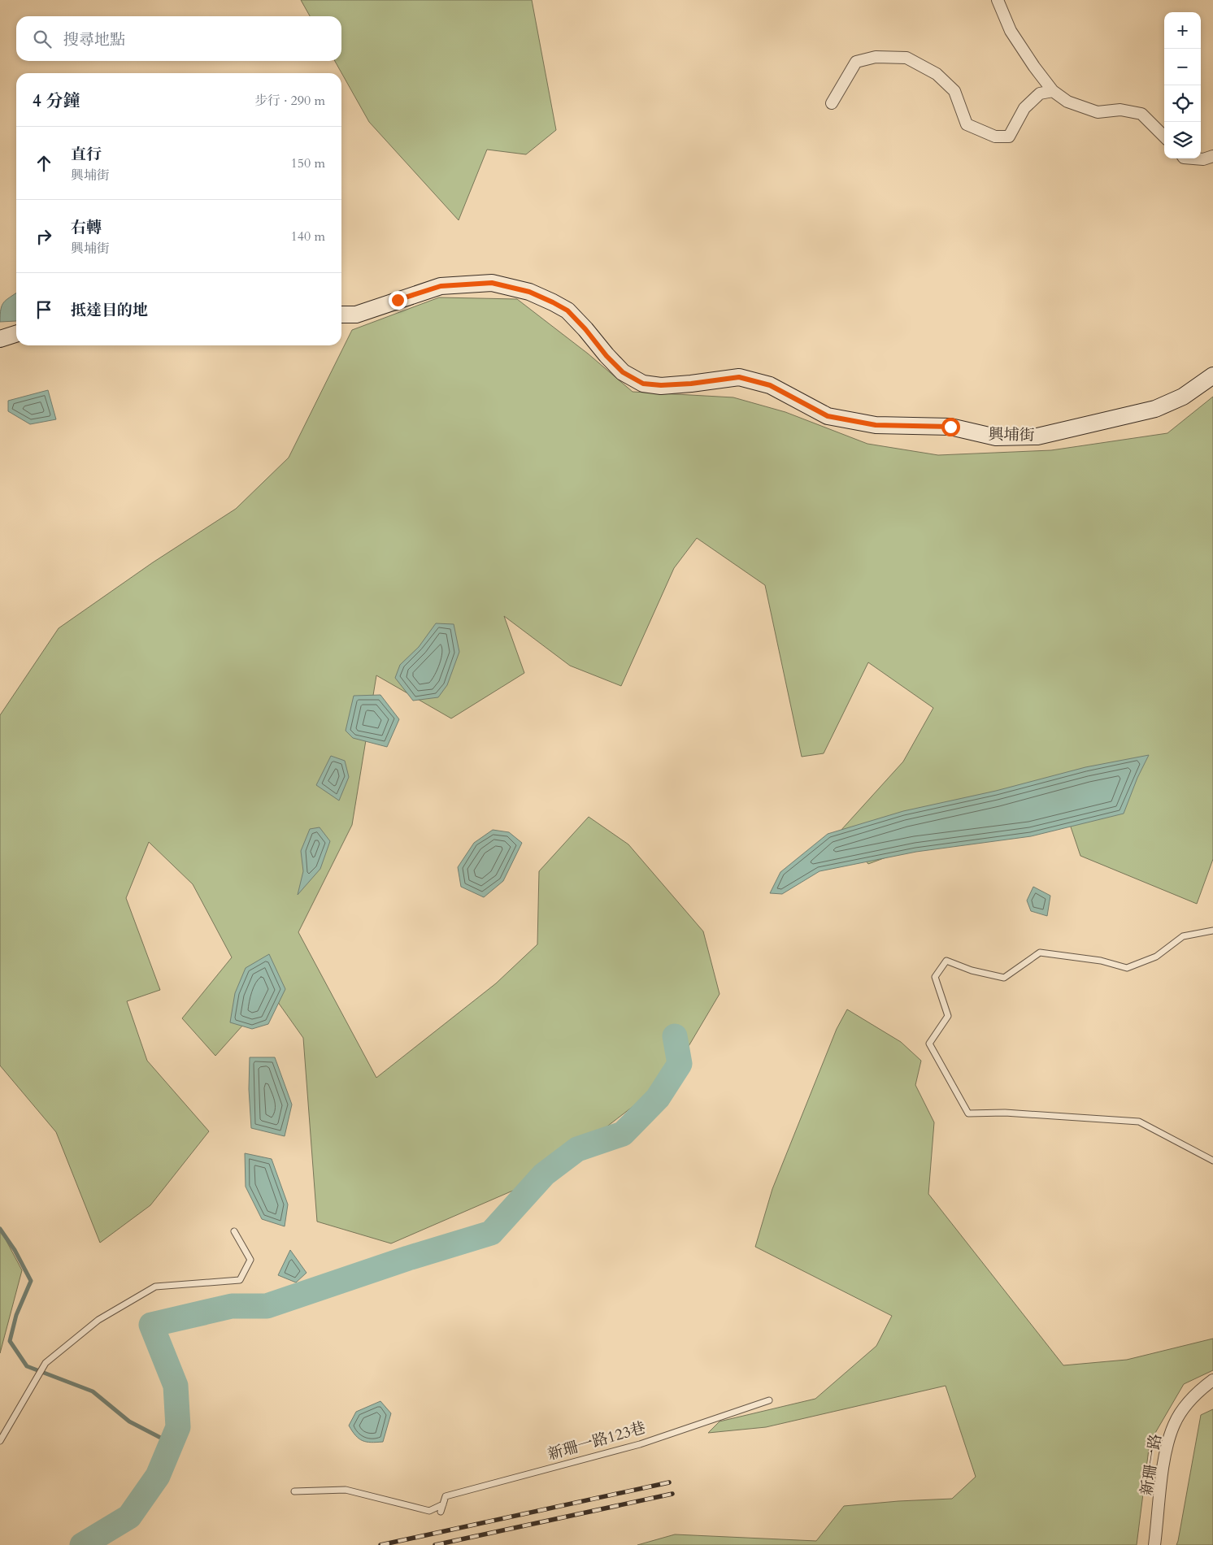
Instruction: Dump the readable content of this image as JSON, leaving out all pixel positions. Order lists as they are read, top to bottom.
{
  "streets": {
    "street": ["興埔街", "新珊一路"],
    "lane": ["新珊一路123巷"]
  },
  "page": {
    "map_buttons": ["+", "−"],
    "search": "搜尋地點",
    "heading": ["4 分鐘", "步行 · 290 m"],
    "list": [
      ["直行", "興埔街", "150 m"],
      ["右轉", "興埔街", "140 m"],
      "抵達目的地"
    ]
  }
}
